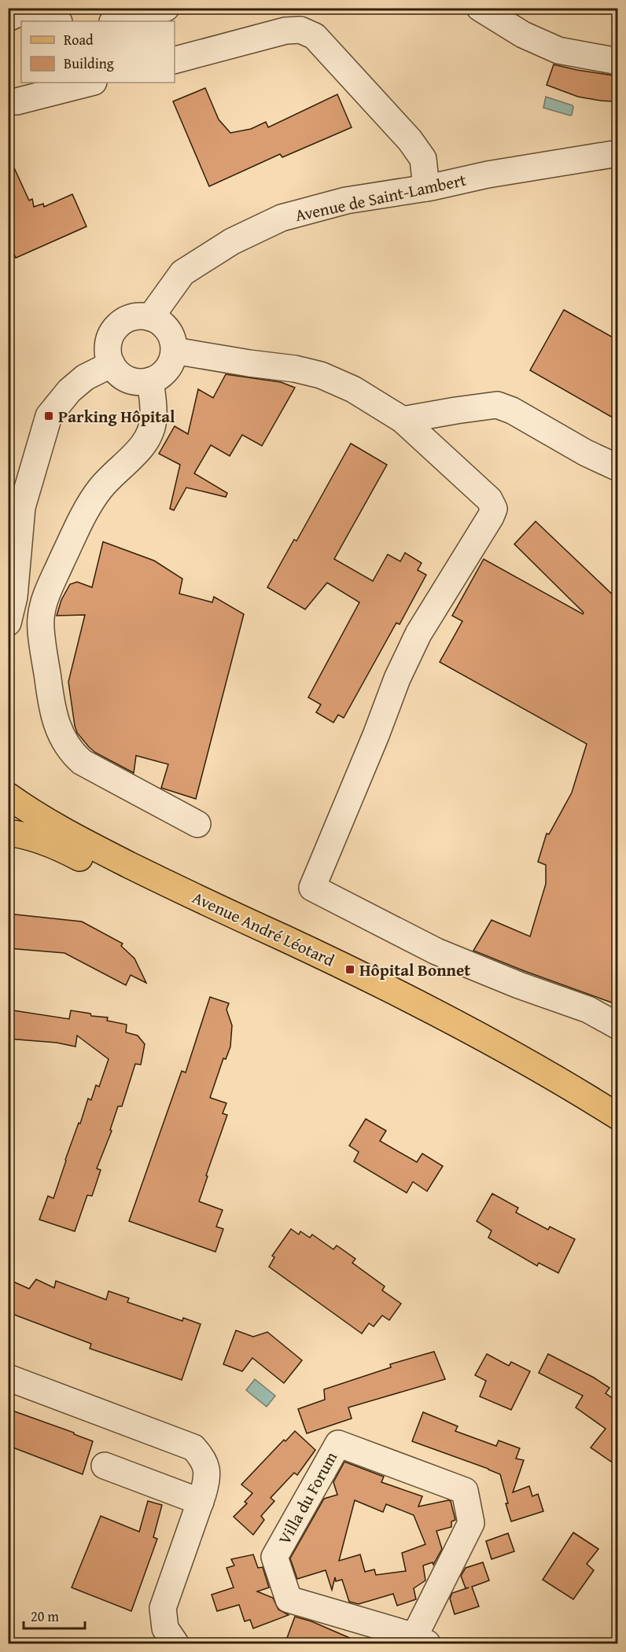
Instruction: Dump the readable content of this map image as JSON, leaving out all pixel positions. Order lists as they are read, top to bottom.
{
  "streets": {
    "main road": ["Avenue André Léotard"],
    "street": ["Avenue de Saint-Lambert", "Villa du Forum"]
  },
  "places": {
    "transit": ["Parking Hôpital", "Hôpital Bonnet"]
  },
  "legend": ["Road", "Building"],
  "scale_bar": "20 m"
}
